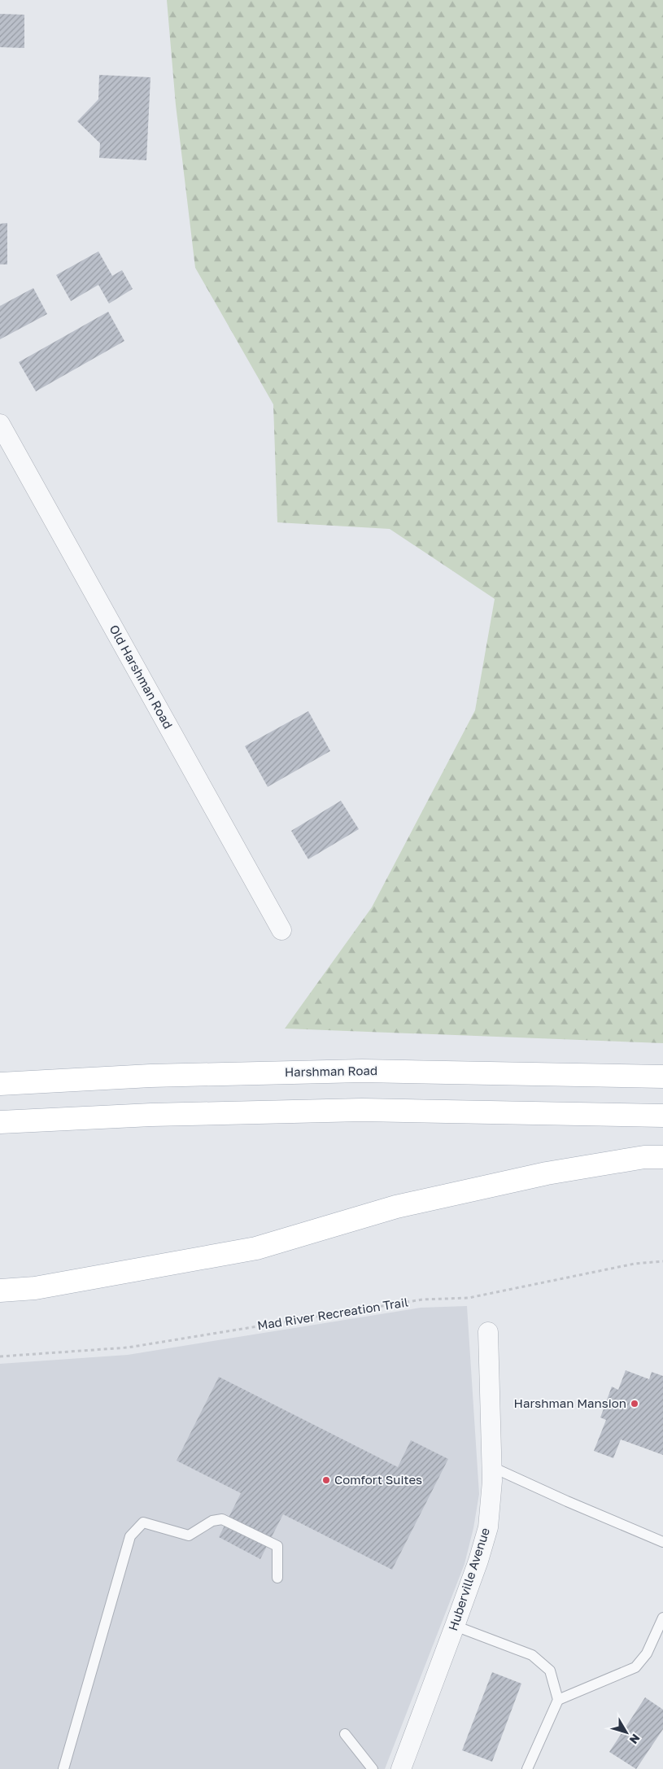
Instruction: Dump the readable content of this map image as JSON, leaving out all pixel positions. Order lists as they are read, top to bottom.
{
  "streets": {
    "main road": ["Harshman Road"],
    "street": ["Old Harshman Road", "Huberville Avenue"],
    "path": ["Mad River Recreation Trail"]
  },
  "places": ["Harshman Mansion", "Comfort Suites"],
  "north": "bottom right"
}
